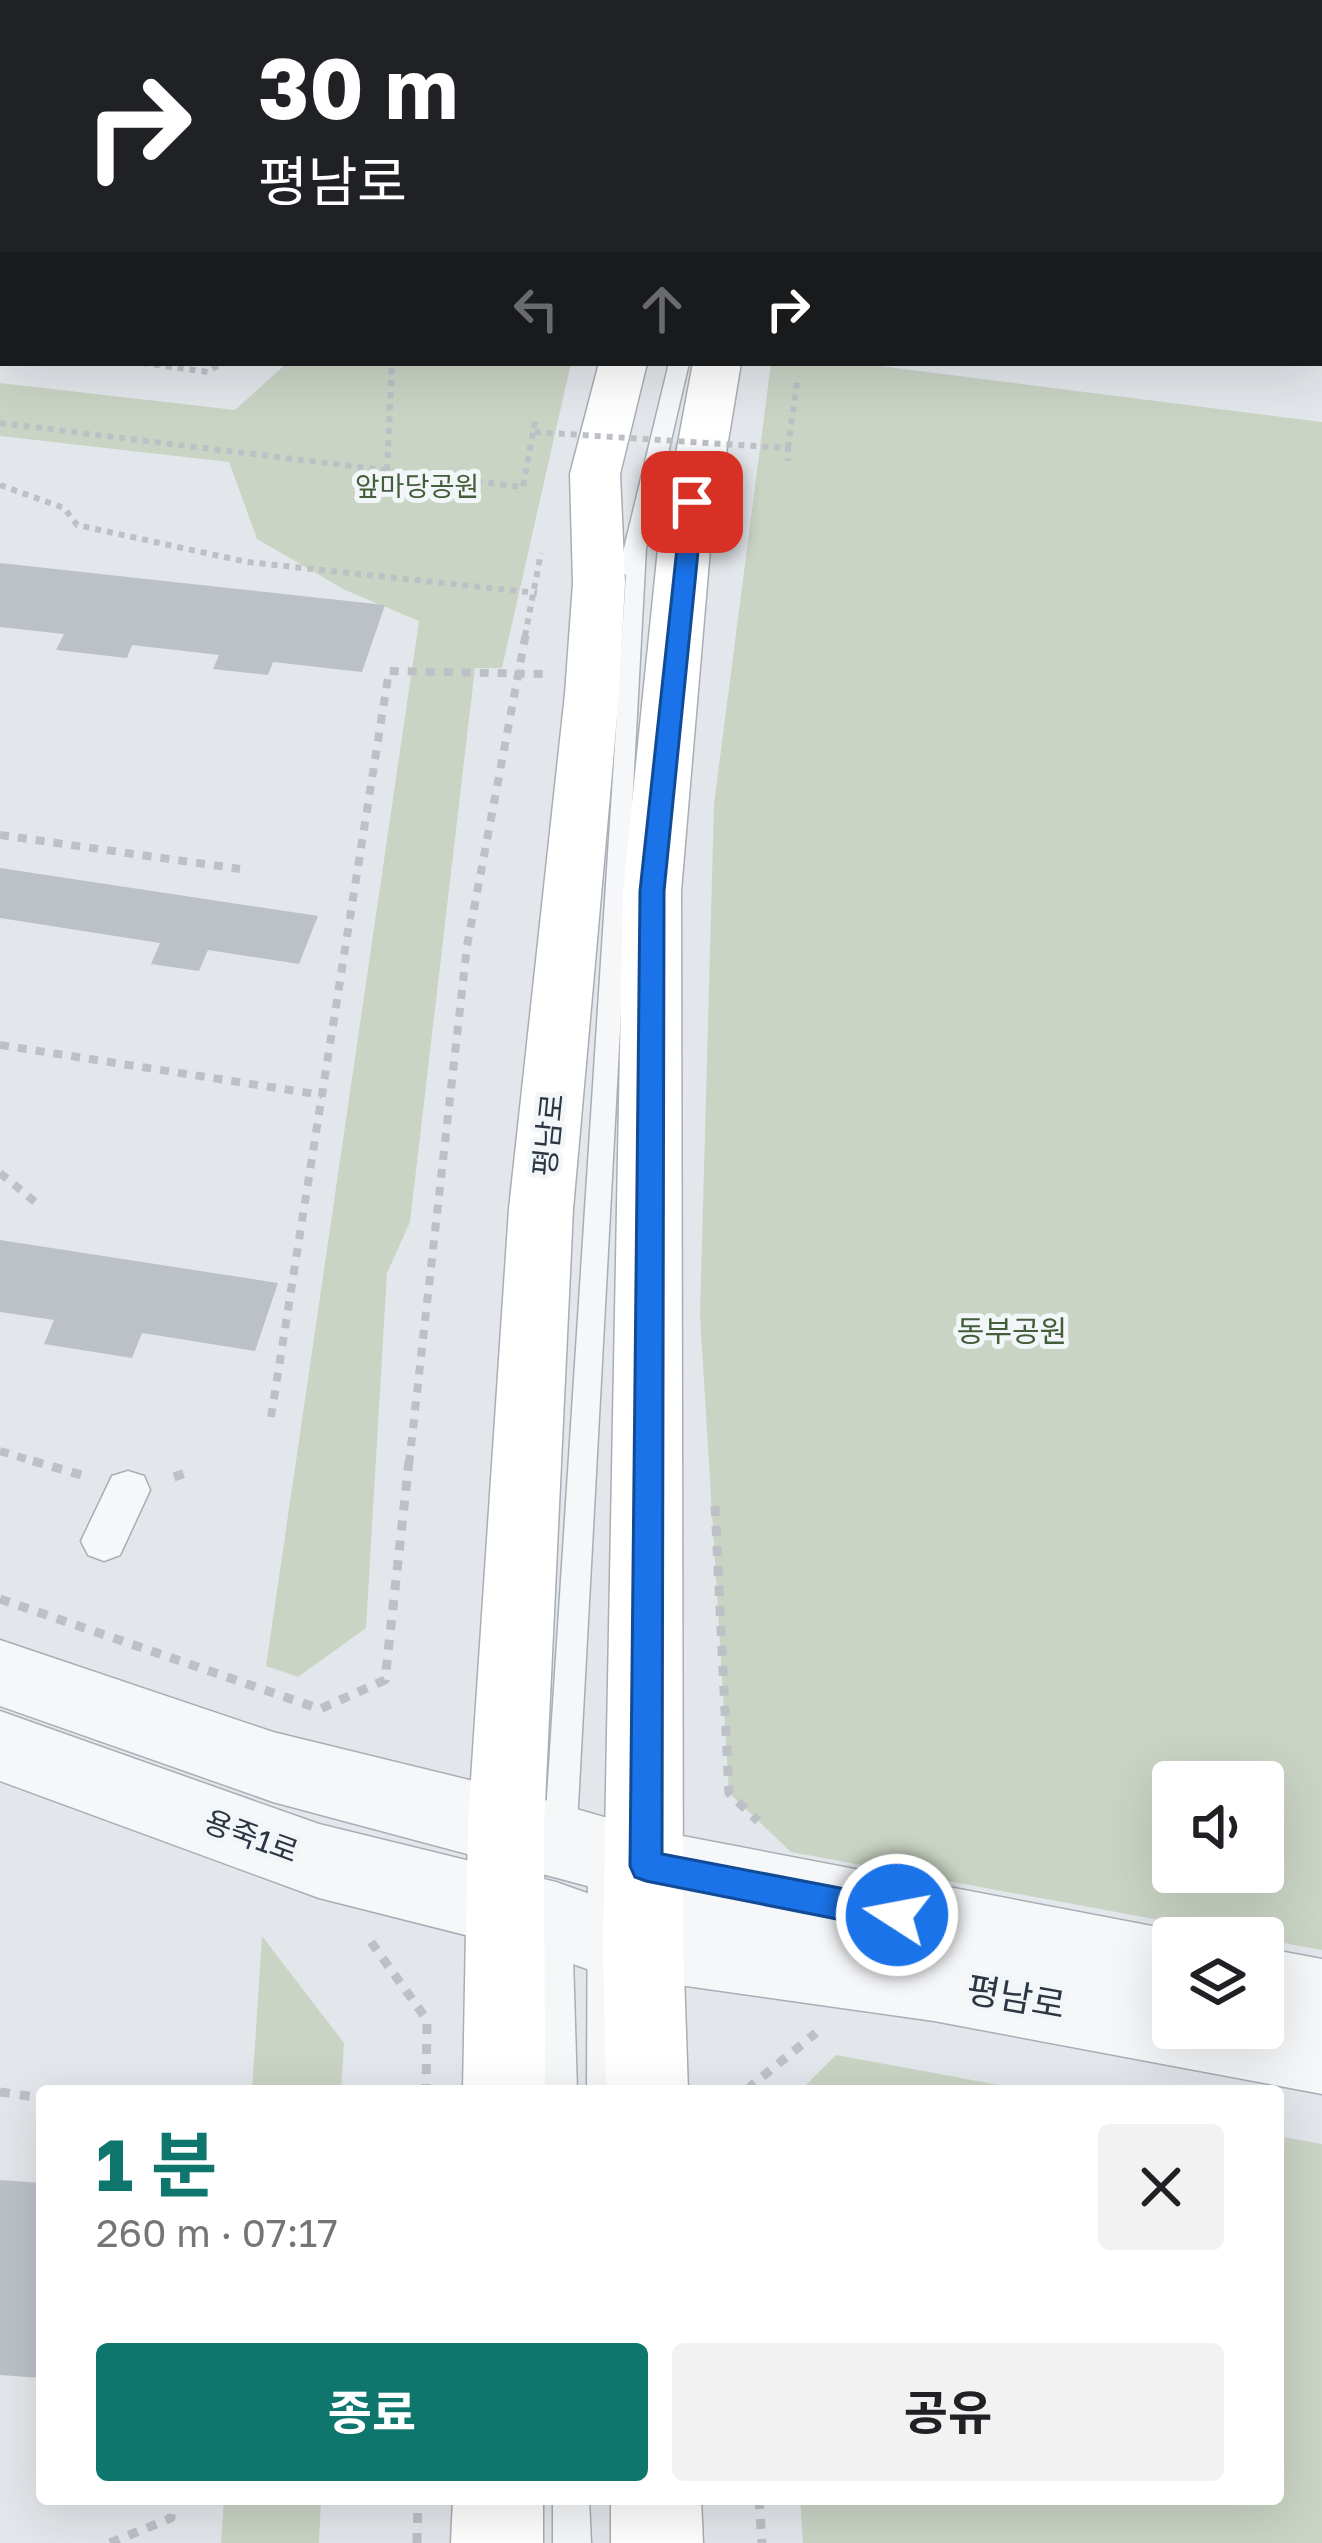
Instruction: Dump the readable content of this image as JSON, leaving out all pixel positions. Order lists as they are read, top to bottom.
{
  "streets": {
    "main road": ["평남로"],
    "street": ["용죽1로"]
  },
  "crossings": [
    ["평남로", "용죽1로"]
  ],
  "parks": ["앞마당공원", "동부공원"],
  "page": {
    "turn": ["30 m", "평남로"],
    "heading": ["1 분", "260 m · 07:17"],
    "buttons": ["종료", "공유"]
  }
}
